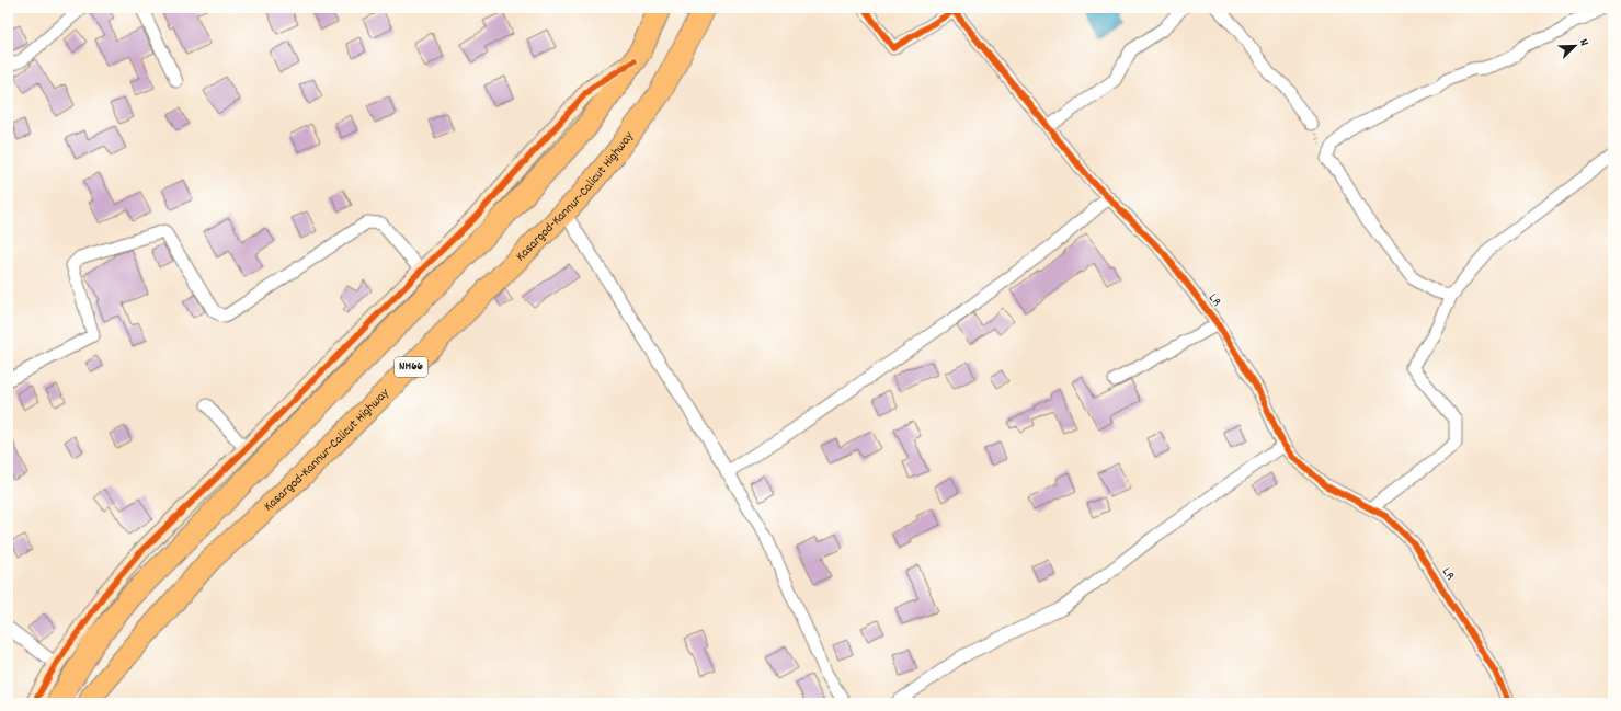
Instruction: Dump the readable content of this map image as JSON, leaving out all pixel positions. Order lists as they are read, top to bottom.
{
  "streets": {
    "highway": ["Kasargod-Kannur-Calicut Highway", "NH66"],
    "street": ["LR"]
  },
  "north": "top right"
}
